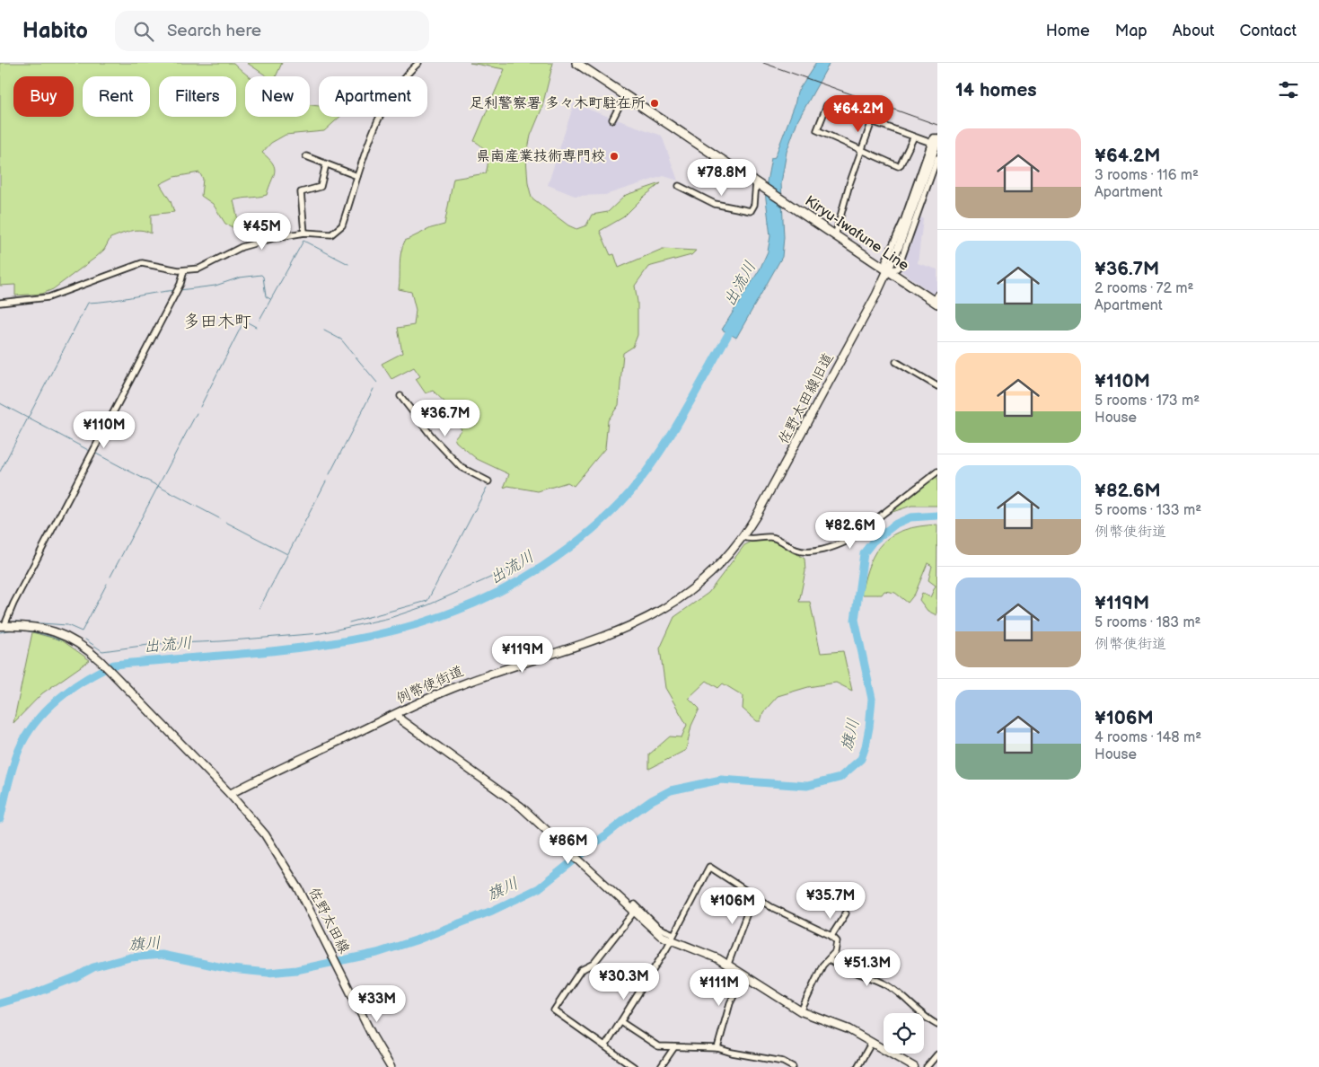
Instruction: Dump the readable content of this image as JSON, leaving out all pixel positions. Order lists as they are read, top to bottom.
{
  "streets": {
    "main road": ["Kiryu-Iwafune Line"],
    "street": ["佐野太田線旧道", "例幣使街道", "佐野太田線"]
  },
  "crossings": [
    ["Kiryu-Iwafune Line", "佐野太田線旧道"],
    ["佐野太田線旧道", "例幣使街道"],
    ["例幣使街道", "佐野太田線"]
  ],
  "districts": ["多田木町"],
  "water": ["出流川", "旗川"],
  "places": ["足利警察署 多々木町駐在所", "県南産業技術専門校"],
  "page": {
    "header": "Habito",
    "search": "Search here",
    "nav": [
      "Home",
      "Map",
      "About",
      "Contact"
    ],
    "heading": "14 homes",
    "chip": [
      "Buy",
      "Rent",
      "Filters",
      "New",
      "Apartment"
    ],
    "price": [
      "¥64.2M",
      "¥78.8M",
      "¥45M",
      "¥36.7M",
      "¥110M",
      "¥82.6M",
      "¥119M",
      "¥86M",
      "¥35.7M",
      "¥106M",
      "¥51.3M",
      "¥30.3M",
      "¥111M",
      "¥33M"
    ],
    "list": [
      {
        "name": "¥64.2M",
        "note": "3 rooms · 116 m² · Apartment"
      },
      {
        "name": "¥36.7M",
        "note": "2 rooms · 72 m² · Apartment"
      },
      {
        "name": "¥110M",
        "note": "5 rooms · 173 m² · House"
      },
      {
        "name": "¥82.6M",
        "note": "5 rooms · 133 m² · 例幣使街道"
      },
      {
        "name": "¥119M",
        "note": "5 rooms · 183 m² · 例幣使街道"
      },
      {
        "name": "¥106M",
        "note": "4 rooms · 148 m² · House"
      }
    ]
  }
}
